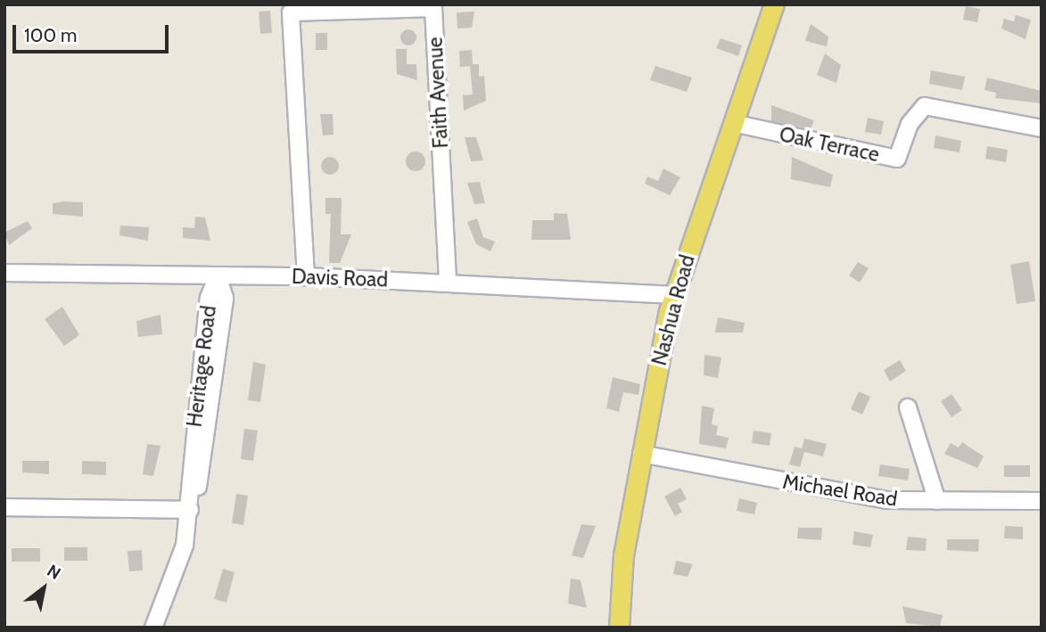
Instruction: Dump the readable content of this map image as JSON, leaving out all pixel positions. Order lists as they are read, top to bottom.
{
  "streets": {
    "main road": ["Nashua Road"],
    "street": [
      "Faith Avenue",
      "Oak Terrace",
      "Davis Road",
      "Heritage Road",
      "Michael Road"
    ]
  },
  "crossings": [
    ["Faith Avenue", "Davis Road"],
    ["Oak Terrace", "Nashua Road"],
    ["Davis Road", "Nashua Road"],
    ["Davis Road", "Heritage Road"],
    ["Nashua Road", "Michael Road"]
  ],
  "scale_bar": "100 m",
  "north": "top right"
}
